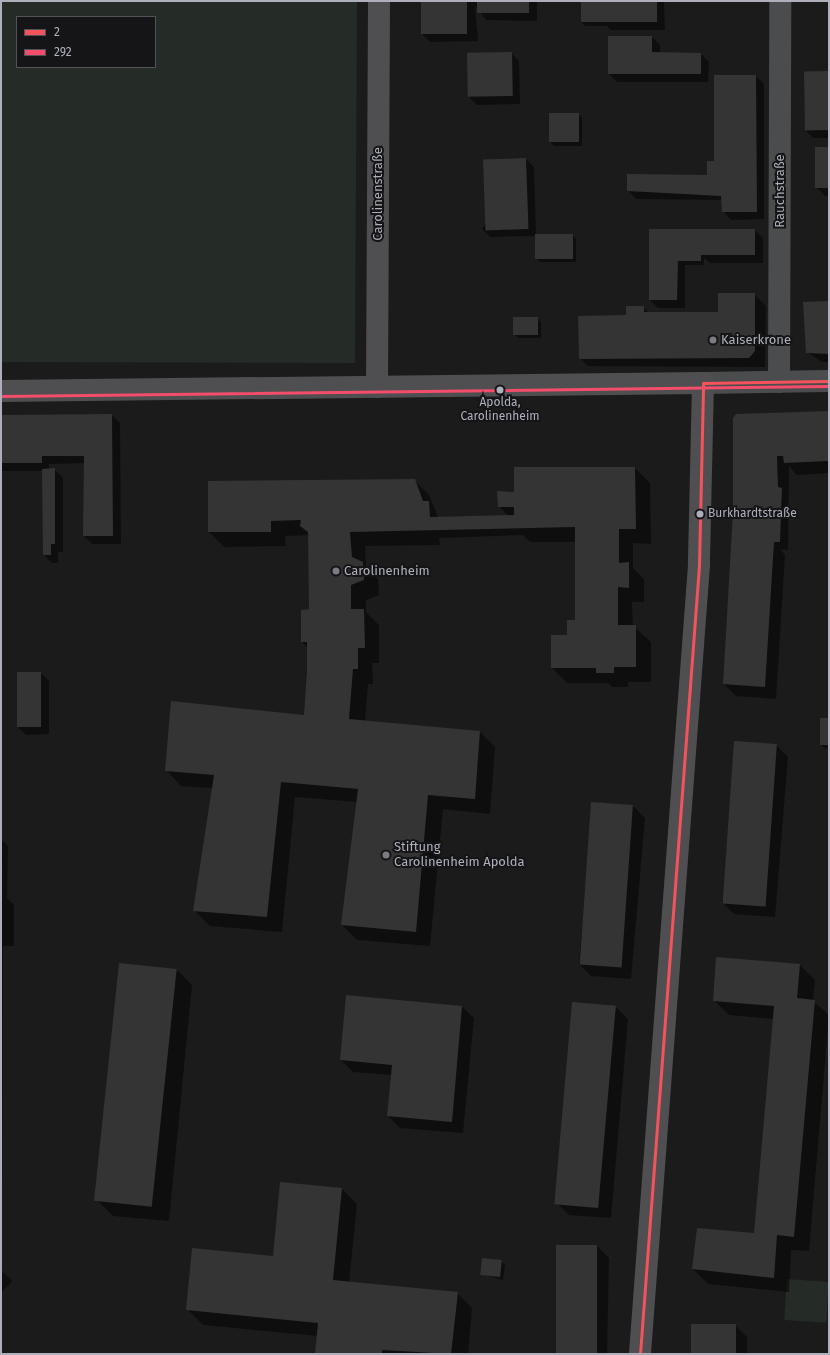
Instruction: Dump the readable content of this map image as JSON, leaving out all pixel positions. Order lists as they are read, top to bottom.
{
  "streets": {
    "street": ["Rauchstraße", "Carolinenstraße"]
  },
  "places": [
    "Kaiserkrone",
    "Apolda, Carolinenheim",
    "Burkhardtstraße",
    "Carolinenheim",
    "Stiftung Carolinenheim Apolda"
  ],
  "lines": ["transit line 2", "transit line 292"],
  "legend": ["2", "292"]
}
